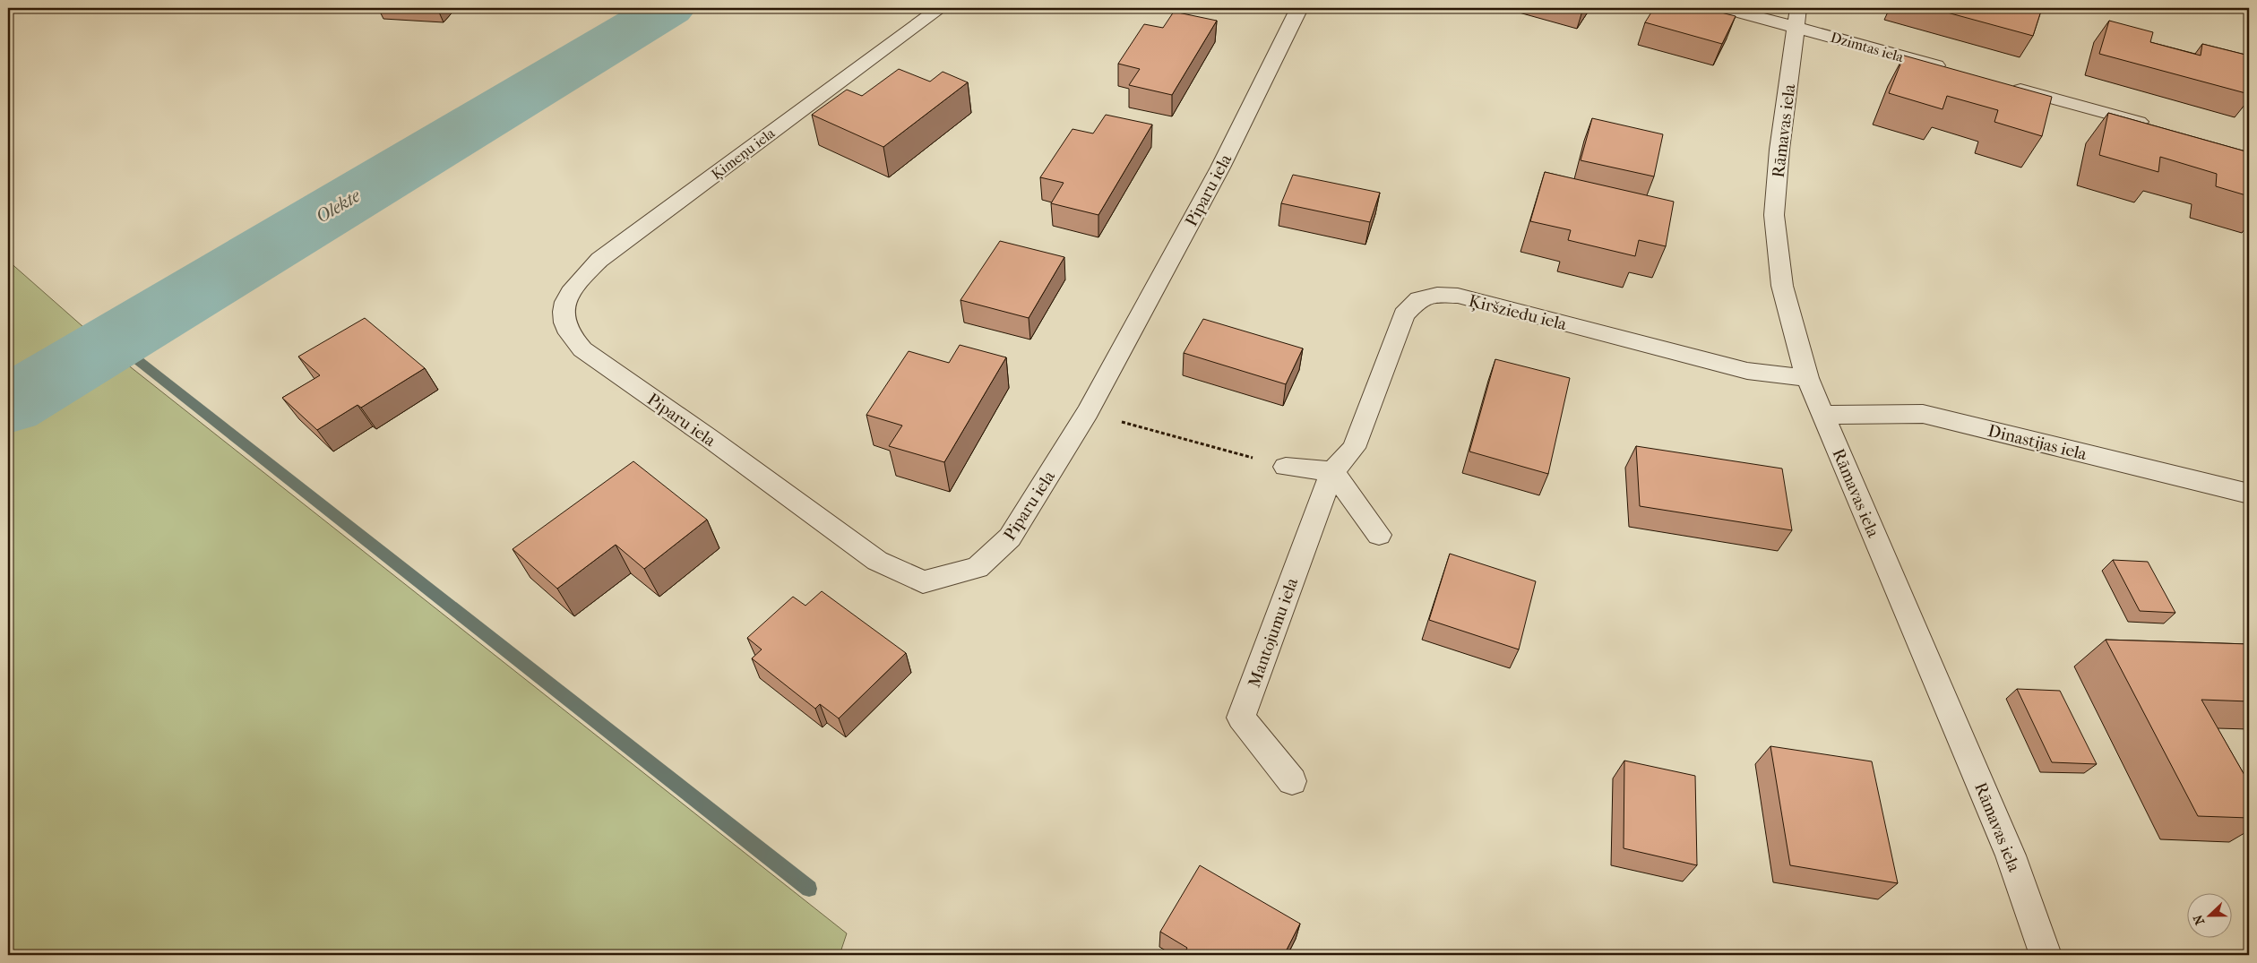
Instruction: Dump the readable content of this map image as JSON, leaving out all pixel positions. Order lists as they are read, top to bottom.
{
  "streets": {
    "street": [
      "Dzimtas iela",
      "Rāmavas iela",
      "Ķimeņu iela",
      "Piparu iela",
      "Ķiršziedu iela",
      "Dinastijas iela",
      "Mantojumu iela"
    ]
  },
  "crossings": [
    ["Dzimtas iela", "Rāmavas iela"],
    ["Rāmavas iela", "Ķiršziedu iela"],
    ["Rāmavas iela", "Dinastijas iela"],
    ["Ķimeņu iela", "Piparu iela"],
    ["Ķiršziedu iela", "Mantojumu iela"]
  ],
  "water": ["Olekte"],
  "north": "left"
}
